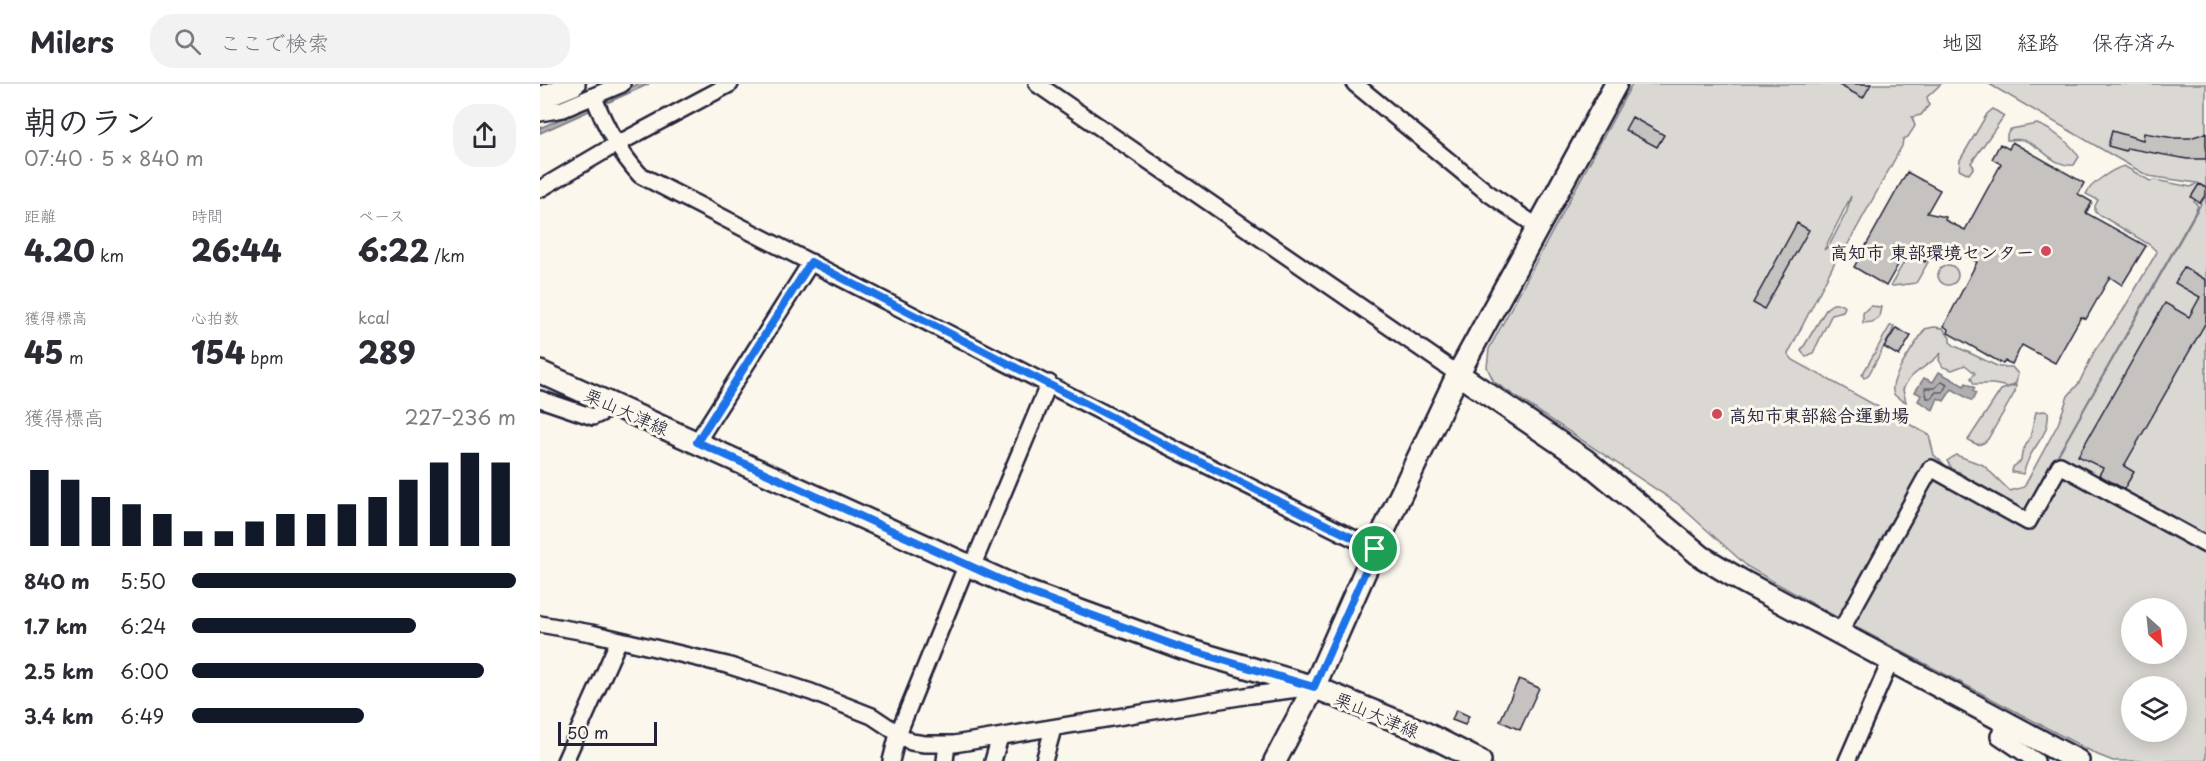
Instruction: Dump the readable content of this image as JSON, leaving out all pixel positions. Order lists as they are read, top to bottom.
{
  "streets": {
    "street": ["栗山大津線"]
  },
  "places": ["高知市 東部環境センター", "高知市東部総合運動場"],
  "scale_bar": "50 m",
  "north": "bottom right",
  "page": {
    "header": "Milers",
    "search": "ここで検索",
    "nav": ["地図", "経路", "保存済み"],
    "heading": ["朝のラン", "07:40 · 5 × 840 m"],
    "stats": [
      ["距離", "4.20 km"],
      ["時間", "26:44"],
      ["ペース", "6:22 /km"],
      ["獲得標高", "45 m"],
      ["心拍数", "154 bpm"],
      ["kcal", "289"]
    ],
    "chart": ["獲得標高", "227–236 m"],
    "list": [
      {
        "name": "840 m",
        "note": "5:50"
      },
      {
        "name": "1.7 km",
        "note": "6:24"
      },
      {
        "name": "2.5 km",
        "note": "6:00"
      },
      {
        "name": "3.4 km",
        "note": "6:49"
      }
    ],
    "scale": "50 m"
  }
}
